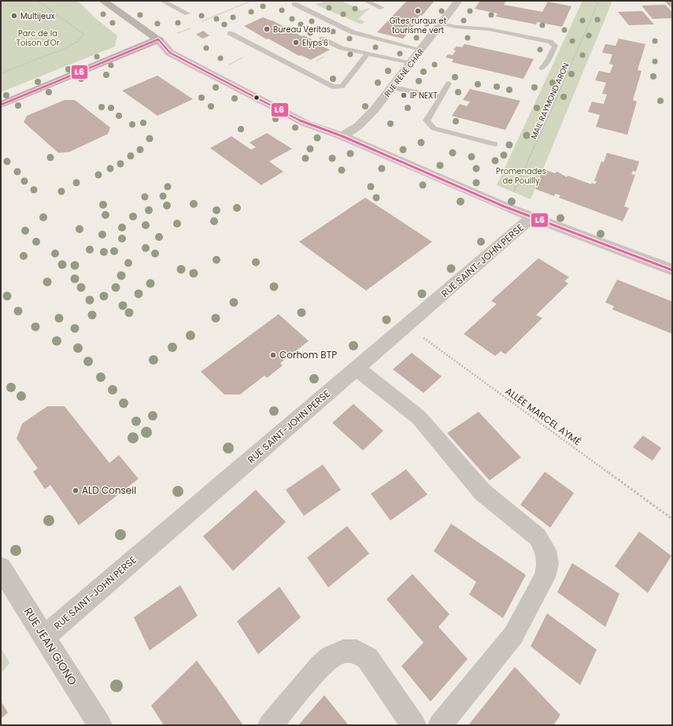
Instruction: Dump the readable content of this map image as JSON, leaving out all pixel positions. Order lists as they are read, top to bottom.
{
  "streets": {
    "street": ["RUE RENÉ CHAR", "RUE SAINT-JOHN PERSE", "RUE JEAN GIONO"],
    "path": ["MAIL RAYMOND ARON", "ALLÉE MARCEL AYMÉ"]
  },
  "crossings": [
    ["RUE SAINT-JOHN PERSE", "ALLÉE MARCEL AYMÉ"],
    ["RUE SAINT-JOHN PERSE", "RUE JEAN GIONO"]
  ],
  "parks": ["Parc de la Toison d'Or", "Promenades de Pouilly"],
  "places": [
    "Gîtes ruraux et tourisme vert",
    "Multijeux",
    "Bureau Veritas",
    "Elyps'6",
    "IP NEXT",
    "Corhom BTP",
    "ALD Conseil"
  ],
  "lines": ["transit line L6"]
}
